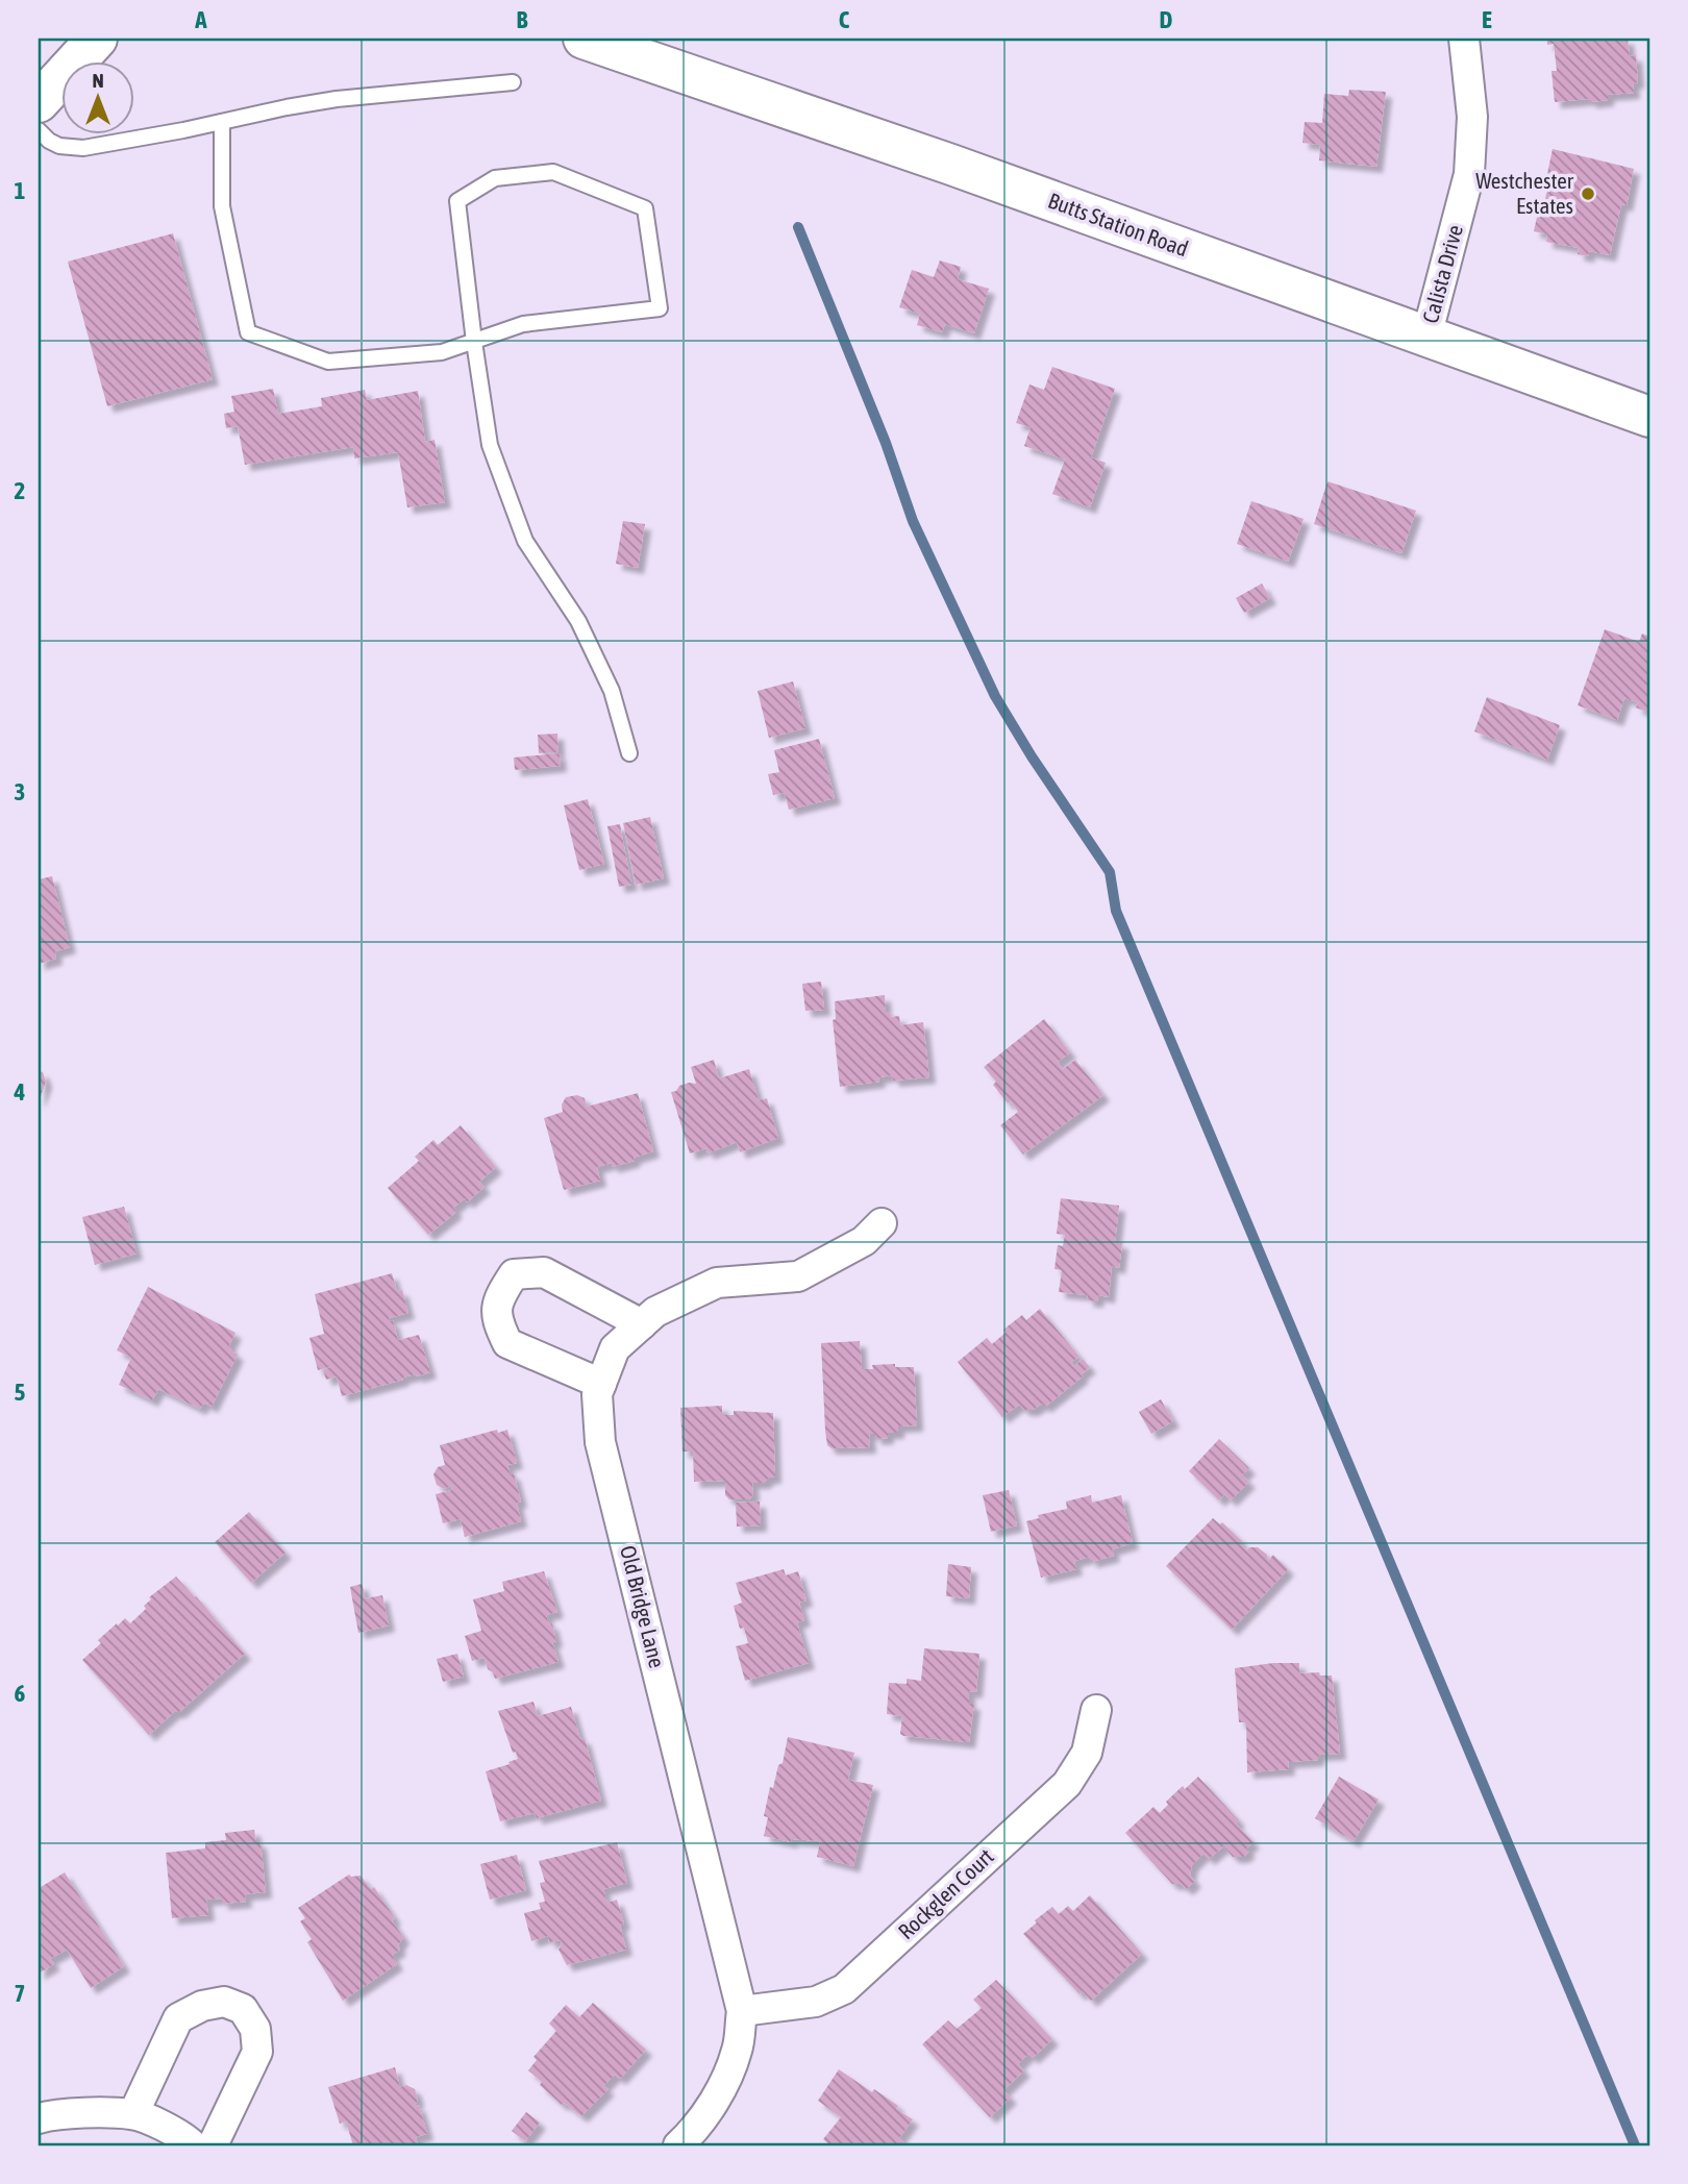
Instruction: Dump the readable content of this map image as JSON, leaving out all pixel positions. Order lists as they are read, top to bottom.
{
  "streets": {
    "main road": ["Butts Station Road"],
    "street": ["Calista Drive", "Old Bridge Lane", "Rockglen Court"]
  },
  "crossings": [
    ["Butts Station Road", "Calista Drive"],
    ["Old Bridge Lane", "Rockglen Court"]
  ],
  "places": ["Westchester Estates"],
  "north": "top",
  "grid": {
    "columns": [
      "A",
      "B",
      "C",
      "D",
      "E"
    ],
    "rows": [
      "1",
      "2",
      "3",
      "4",
      "5",
      "6",
      "7"
    ]
  }
}
